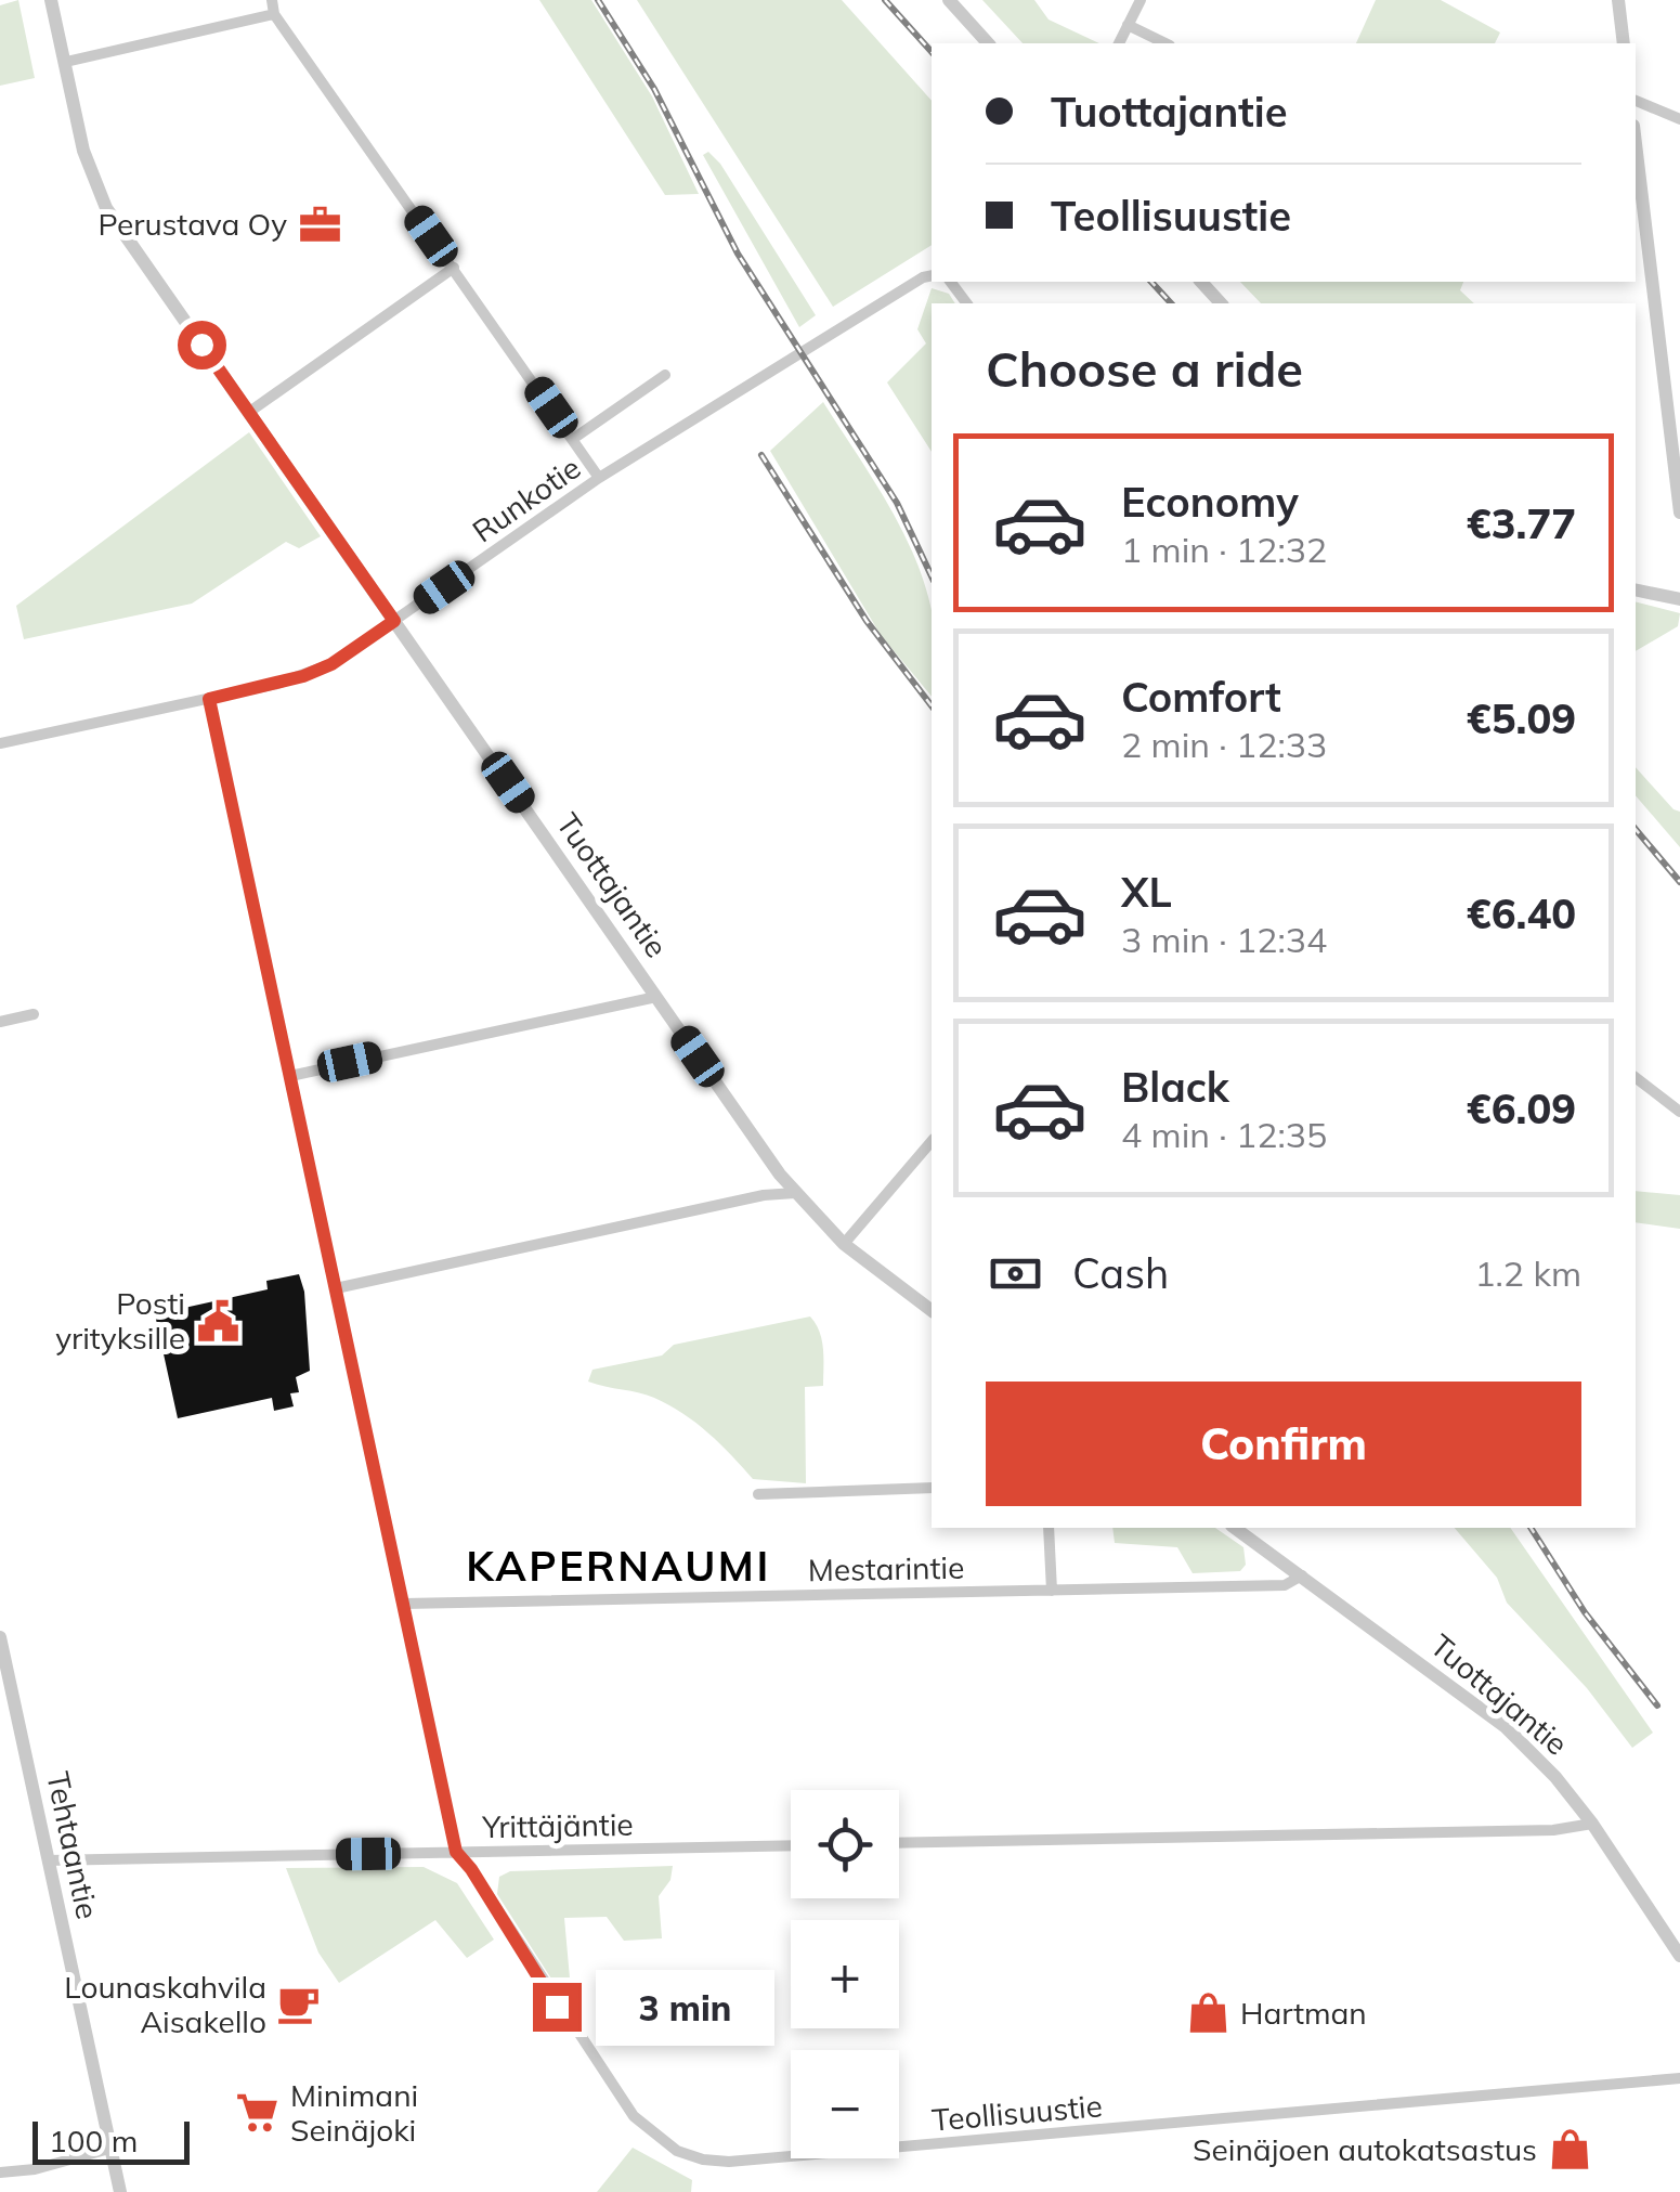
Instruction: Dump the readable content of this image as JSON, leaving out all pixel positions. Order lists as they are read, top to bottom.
{
  "streets": {
    "street": [
      "Runkotie",
      "Tuottajantie",
      "Mestarintie",
      "Yrittäjäntie",
      "Tehtaantie",
      "Teollisuustie"
    ]
  },
  "crossings": [
    ["Runkotie", "Tuottajantie"],
    ["Runkotie", "Teollisuustie"],
    ["Tuottajantie", "Mestarintie"],
    ["Mestarintie", "Teollisuustie"],
    ["Yrittäjäntie", "Tehtaantie"],
    ["Yrittäjäntie", "Teollisuustie"]
  ],
  "districts": ["KAPERNAUMI"],
  "places": {
    "office": ["Perustava Oy"],
    "public building": ["Posti yrityksille"],
    "cafe": ["Lounaskahvila Aisakello"],
    "shop": ["Hartman", "Seinäjoen autokatsastus"],
    "supermarket": ["Minimani Seinäjoki"]
  },
  "scale_bar": "100 m",
  "page": {
    "banner": ["Tuottajantie", "Teollisuustie"],
    "heading": "Choose a ride",
    "list": [
      {
        "name": "Economy",
        "note": "1 min · 12:32",
        "value": "€3.77"
      },
      {
        "name": "Comfort",
        "note": "2 min · 12:33",
        "value": "€5.09"
      },
      {
        "name": "XL",
        "note": "3 min · 12:34",
        "value": "€6.40"
      },
      {
        "name": "Black",
        "note": "4 min · 12:35",
        "value": "€6.09"
      }
    ],
    "pay": ["Cash", "1.2 km"],
    "buttons": "Confirm",
    "map_buttons": ["+", "−"],
    "bubble": "3 min",
    "scale": "100 m"
  }
}
